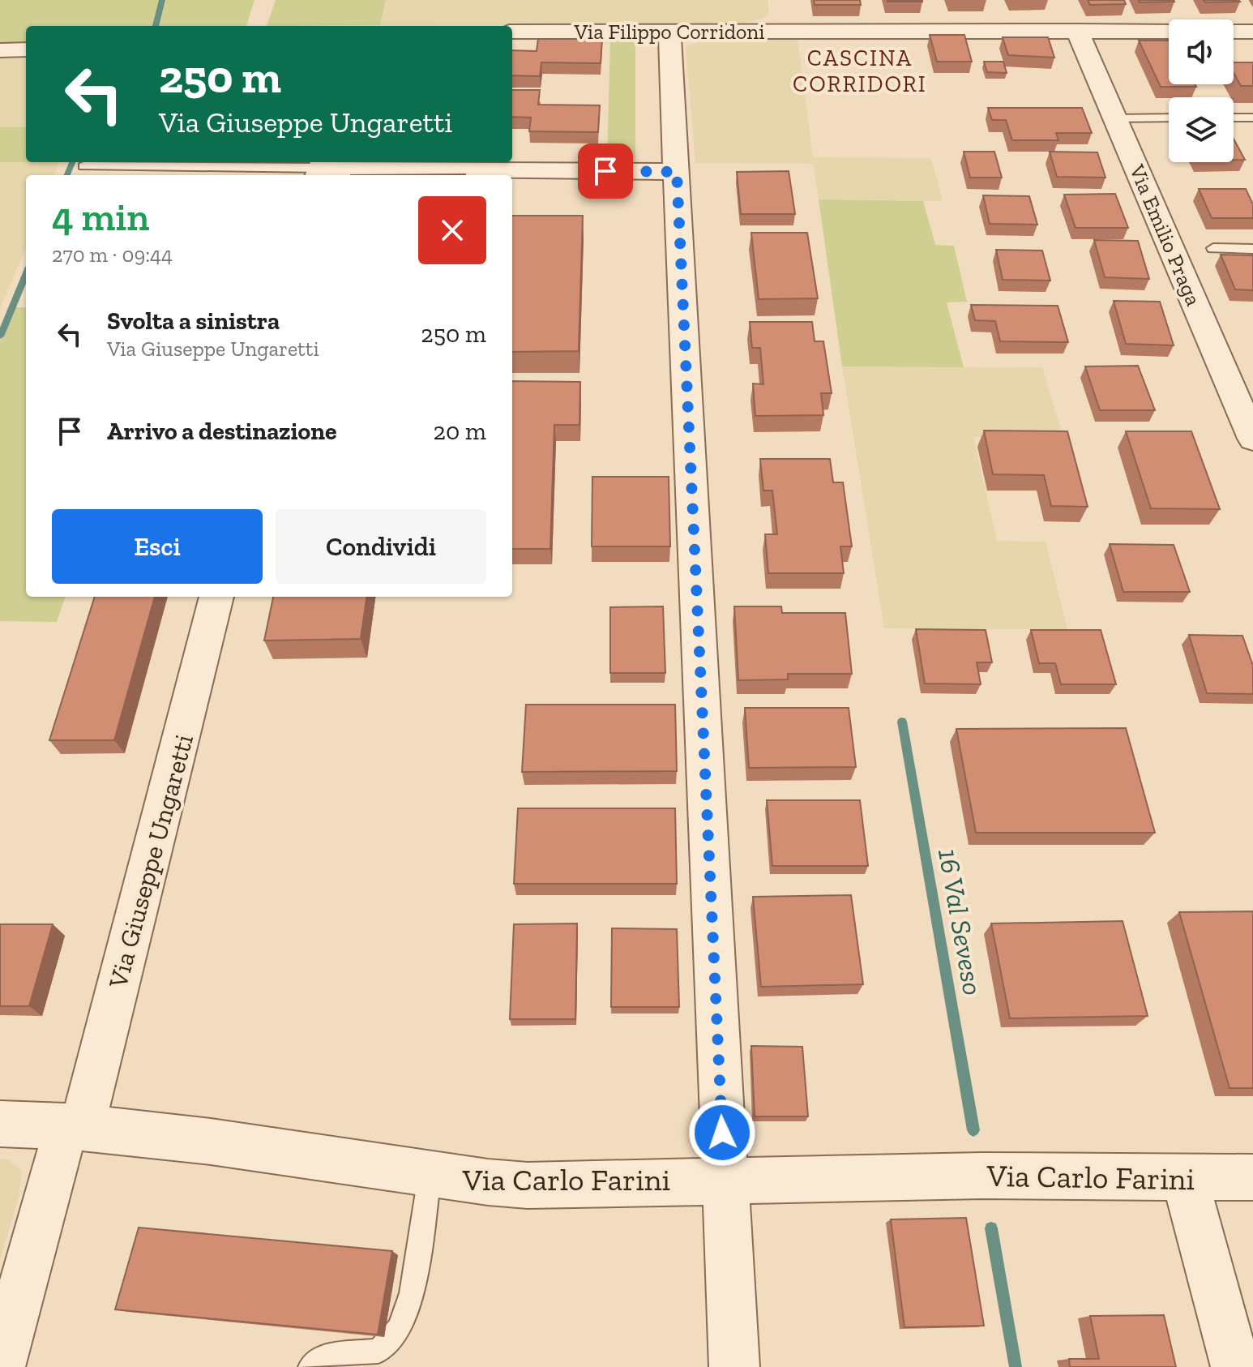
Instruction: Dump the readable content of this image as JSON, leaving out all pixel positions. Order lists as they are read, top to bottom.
{
  "streets": {
    "street": [
      "Via Filippo Corridoni",
      "Via Emilio Praga",
      "Via Giuseppe Ungaretti",
      "Via Carlo Farini"
    ]
  },
  "crossings": [
    ["Via Filippo Corridoni", "Via Emilio Praga"],
    ["Via Giuseppe Ungaretti", "Via Carlo Farini"]
  ],
  "districts": ["CASCINA CORRIDORI"],
  "water": ["16 Val Seveso"],
  "page": {
    "turn": ["250 m", "Via Giuseppe Ungaretti"],
    "heading": ["4 min", "270 m · 09:44"],
    "list": [
      {
        "name": "Svolta a sinistra",
        "note": "Via Giuseppe Ungaretti",
        "value": "250 m"
      },
      {
        "name": "Arrivo a destinazione",
        "value": "20 m"
      }
    ],
    "buttons": ["Esci", "Condividi"]
  }
}
